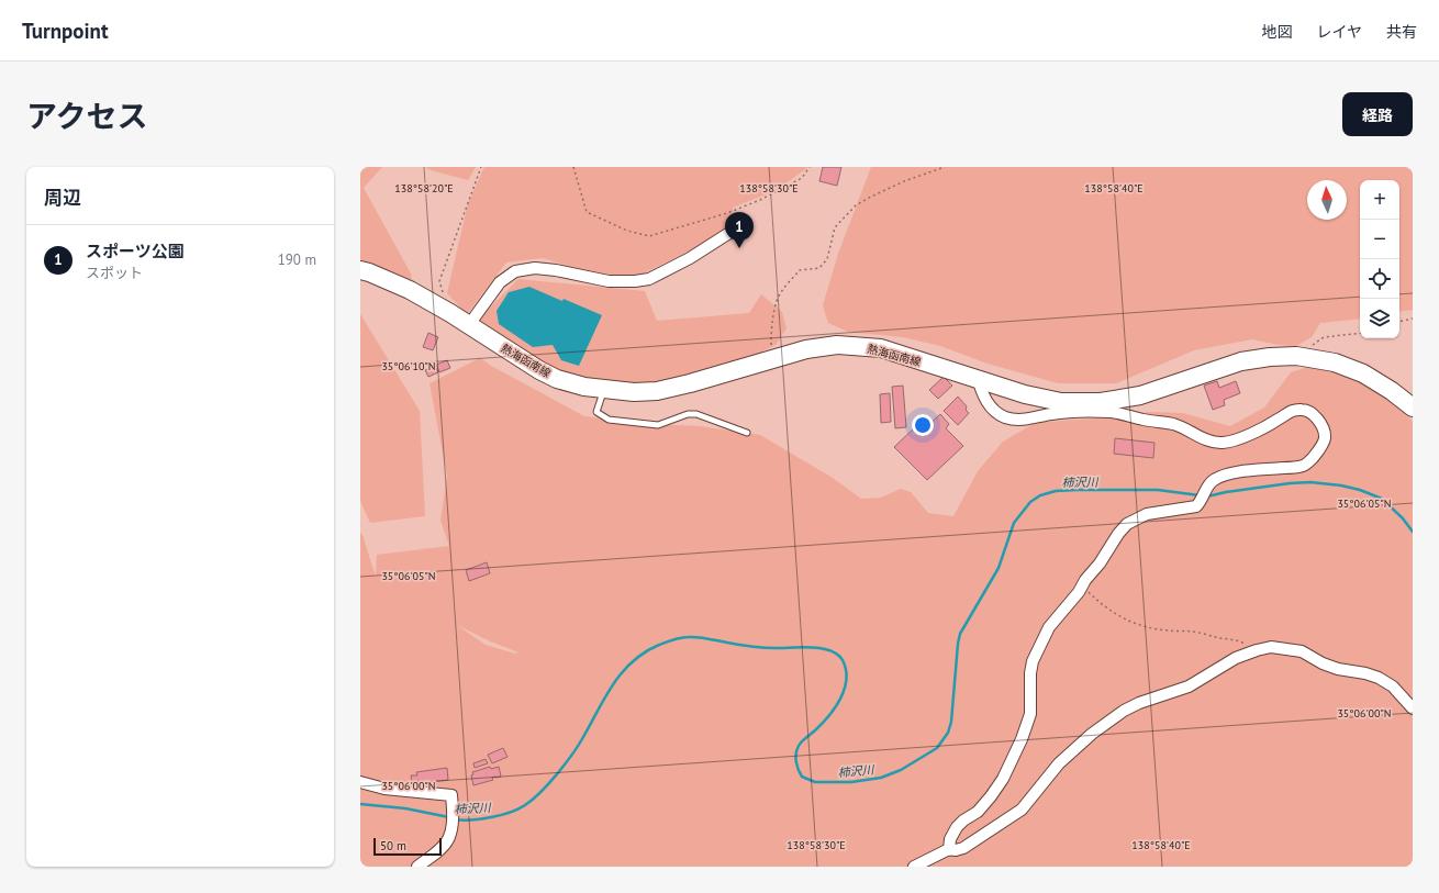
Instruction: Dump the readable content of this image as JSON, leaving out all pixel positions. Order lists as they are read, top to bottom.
{
  "streets": {
    "main road": ["熱海函南線"]
  },
  "water": ["柿沢川"],
  "scale_bar": "50 m",
  "north": "top",
  "page": {
    "header": "Turnpoint",
    "nav": ["地図", "レイヤ", "共有"],
    "title": "アクセス",
    "buttons": "経路",
    "heading": "周辺",
    "map_buttons": ["+", "−"],
    "pins": "1",
    "list": [
      {
        "mark": "1",
        "name": "スポーツ公園",
        "note": "スポット",
        "value": "190 m"
      }
    ],
    "scale": "50 m"
  },
  "coordinates": [
    "138°58'20\"E",
    "138°58'30\"E",
    "138°58'40\"E",
    "35°06'10\"N",
    "35°06'05\"N",
    "35°06'00\"N"
  ]
}
